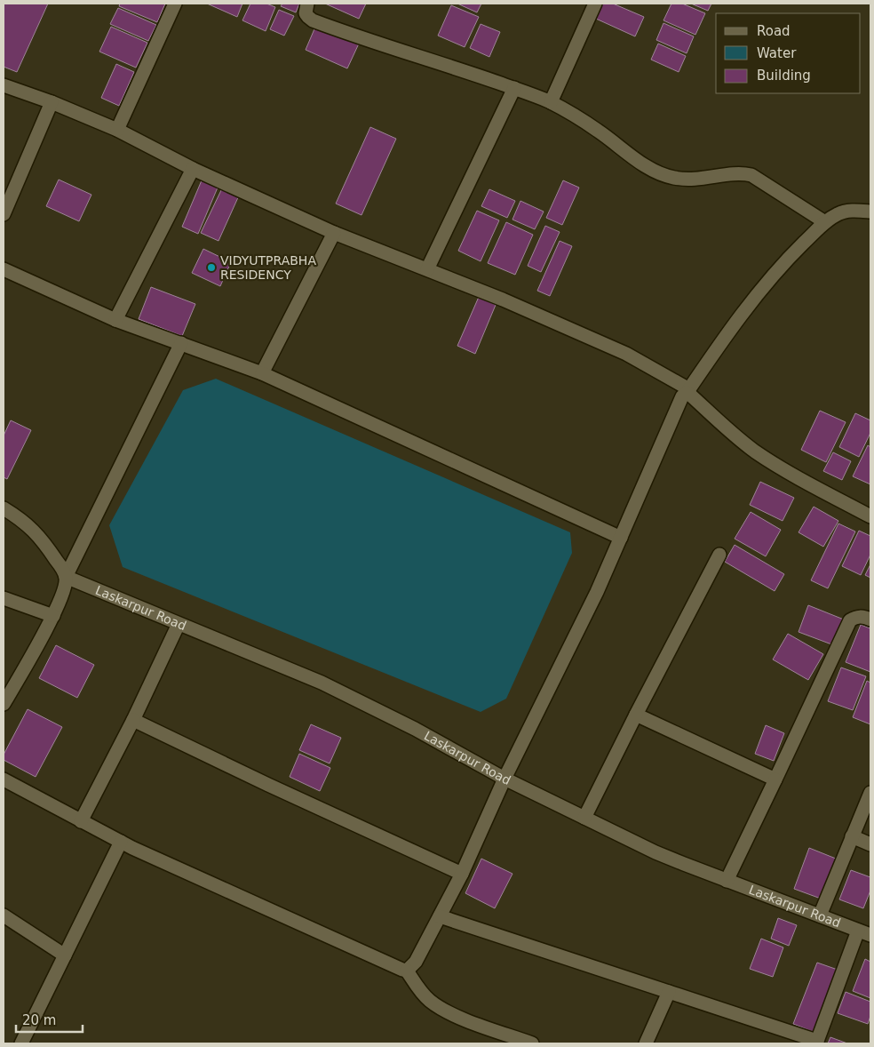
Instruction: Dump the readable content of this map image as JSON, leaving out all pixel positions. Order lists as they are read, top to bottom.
{
  "streets": {
    "street": ["Laskarpur Road"]
  },
  "places": ["VIDYUTPRABHA RESIDENCY"],
  "legend": ["Road", "Water", "Building"],
  "scale_bar": "20 m"
}
